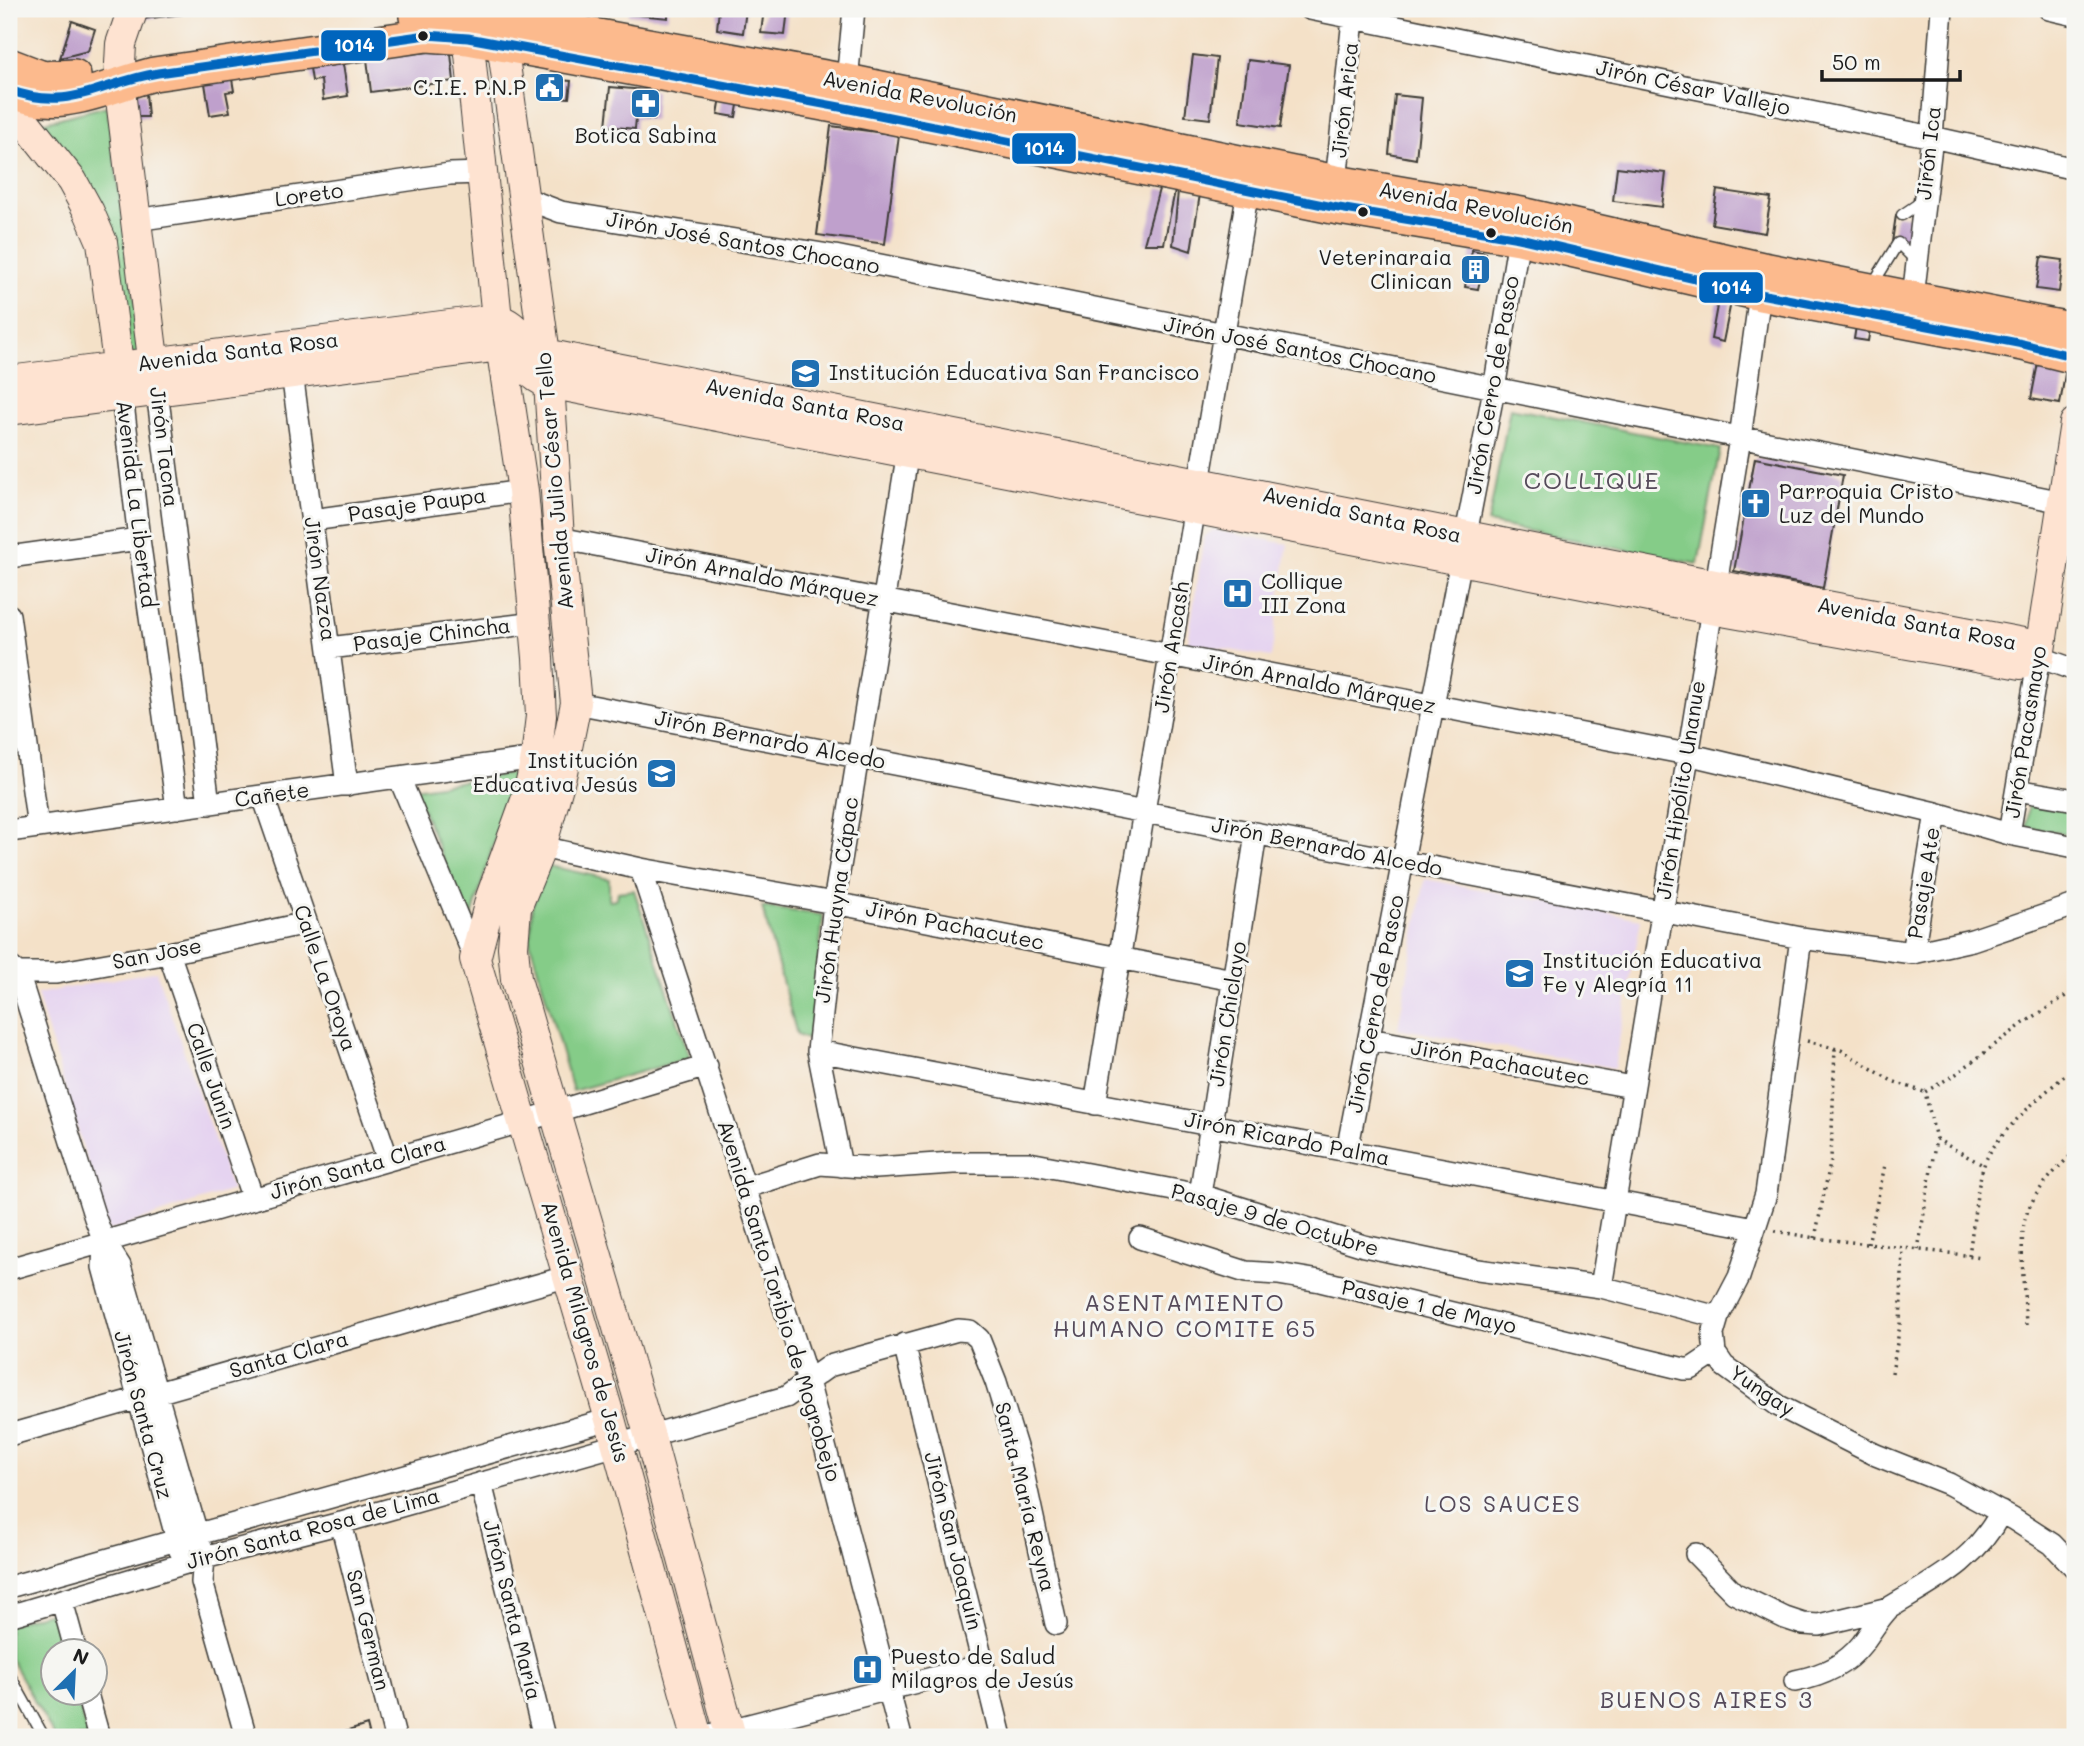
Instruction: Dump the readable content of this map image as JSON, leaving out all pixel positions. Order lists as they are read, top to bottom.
{
  "streets": {
    "main road": ["Avenida Revolución"],
    "street": [
      "Jirón César Vallejo",
      "Jirón Arica",
      "Jirón Ica",
      "Loreto",
      "Jirón José Santos Chocano",
      "Avenida Santa Rosa",
      "Jirón Cerro de Pasco",
      "Jirón Tacna",
      "Avenida Julio César Tello",
      "Avenida La Libertad",
      "Pasaje Paupa",
      "Jirón Arnaldo Márquez",
      "Jirón Nazca",
      "Pasaje Chincha",
      "Jirón Ancash",
      "Jirón Pacasmayo",
      "Jirón Bernardo Alcedo",
      "Jirón Hipólito Unanue",
      "Cañete",
      "Pasaje Ate",
      "Jirón Huayna Cápac",
      "Jirón Pachacutec",
      "San Jose",
      "Calle La Oroya",
      "Jirón Chiclayo",
      "Calle Junín",
      "Jirón Ricardo Palma",
      "Jirón Santa Clara",
      "Pasaje 9 de Octubre",
      "Avenida Santo Toribio de Mogrobejo",
      "Pasaje 1 de Mayo",
      "Avenida Milagros de Jesús",
      "Santa Clara",
      "Yungay",
      "Jirón Santa Cruz",
      "Santa María Reyna",
      "Jirón Santa Rosa de Lima",
      "Jirón San Joaquín",
      "Jirón Santa María",
      "San German"
    ]
  },
  "crossings": [
    ["Jirón César Vallejo", "Jirón Arica"],
    ["Jirón César Vallejo", "Jirón Ica"],
    ["Avenida Revolución", "Jirón Arica"],
    ["Avenida Revolución", "Jirón Ica"],
    ["Avenida Revolución", "Jirón Cerro de Pasco"],
    ["Avenida Revolución", "Jirón Tacna"],
    ["Avenida Revolución", "Avenida Julio César Tello"],
    ["Avenida Revolución", "Jirón Ancash"],
    ["Avenida Revolución", "Jirón Hipólito Unanue"],
    ["Loreto", "Jirón Tacna"],
    ["Loreto", "Avenida Julio César Tello"],
    ["Jirón José Santos Chocano", "Jirón Cerro de Pasco"],
    ["Jirón José Santos Chocano", "Avenida Julio César Tello"],
    ["Jirón José Santos Chocano", "Jirón Ancash"],
    ["Jirón José Santos Chocano", "Jirón Pacasmayo"],
    ["Jirón José Santos Chocano", "Jirón Hipólito Unanue"],
    ["Avenida Santa Rosa", "Jirón Cerro de Pasco"],
    ["Avenida Santa Rosa", "Jirón Tacna"],
    ["Avenida Santa Rosa", "Avenida Julio César Tello"],
    ["Avenida Santa Rosa", "Avenida La Libertad"],
    ["Avenida Santa Rosa", "Jirón Nazca"],
    ["Avenida Santa Rosa", "Jirón Ancash"],
    ["Avenida Santa Rosa", "Jirón Pacasmayo"],
    ["Avenida Santa Rosa", "Jirón Hipólito Unanue"],
    ["Avenida Santa Rosa", "Jirón Huayna Cápac"],
    ["Jirón Cerro de Pasco", "Jirón Arnaldo Márquez"],
    ["Jirón Cerro de Pasco", "Jirón Bernardo Alcedo"],
    ["Jirón Cerro de Pasco", "Jirón Pachacutec"],
    ["Jirón Cerro de Pasco", "Jirón Ricardo Palma"],
    ["Jirón Tacna", "Cañete"],
    ["Avenida Julio César Tello", "Pasaje Paupa"],
    ["Avenida Julio César Tello", "Jirón Arnaldo Márquez"],
    ["Avenida Julio César Tello", "Pasaje Chincha"],
    ["Avenida Julio César Tello", "Jirón Bernardo Alcedo"],
    ["Avenida Julio César Tello", "Cañete"],
    ["Avenida Julio César Tello", "Jirón Pachacutec"],
    ["Avenida Julio César Tello", "Avenida Milagros de Jesús"],
    ["Avenida La Libertad", "Cañete"],
    ["Pasaje Paupa", "Jirón Nazca"],
    ["Jirón Arnaldo Márquez", "Jirón Ancash"],
    ["Jirón Arnaldo Márquez", "Jirón Pacasmayo"],
    ["Jirón Arnaldo Márquez", "Jirón Hipólito Unanue"],
    ["Jirón Arnaldo Márquez", "Pasaje Ate"],
    ["Jirón Arnaldo Márquez", "Jirón Huayna Cápac"],
    ["Jirón Nazca", "Pasaje Chincha"],
    ["Jirón Nazca", "Cañete"],
    ["Jirón Ancash", "Jirón Bernardo Alcedo"],
    ["Jirón Ancash", "Jirón Pachacutec"],
    ["Jirón Ancash", "Jirón Ricardo Palma"],
    ["Jirón Bernardo Alcedo", "Jirón Hipólito Unanue"],
    ["Jirón Bernardo Alcedo", "Pasaje Ate"],
    ["Jirón Bernardo Alcedo", "Jirón Huayna Cápac"],
    ["Jirón Bernardo Alcedo", "Jirón Chiclayo"],
    ["Jirón Bernardo Alcedo", "Yungay"],
    ["Jirón Hipólito Unanue", "Jirón Pachacutec"],
    ["Jirón Hipólito Unanue", "Jirón Ricardo Palma"],
    ["Jirón Hipólito Unanue", "Pasaje 9 de Octubre"],
    ["Cañete", "Calle La Oroya"],
    ["Jirón Huayna Cápac", "Jirón Pachacutec"],
    ["Jirón Huayna Cápac", "Jirón Ricardo Palma"],
    ["Jirón Huayna Cápac", "Pasaje 9 de Octubre"],
    ["Jirón Pachacutec", "Jirón Chiclayo"],
    ["Jirón Pachacutec", "Avenida Santo Toribio de Mogrobejo"],
    ["San Jose", "Calle La Oroya"],
    ["San Jose", "Calle Junín"],
    ["San Jose", "Jirón Santa Cruz"],
    ["Calle La Oroya", "Jirón Santa Clara"],
    ["Jirón Chiclayo", "Jirón Ricardo Palma"],
    ["Jirón Chiclayo", "Pasaje 9 de Octubre"],
    ["Calle Junín", "Jirón Santa Clara"],
    ["Jirón Ricardo Palma", "Yungay"],
    ["Jirón Santa Clara", "Avenida Santo Toribio de Mogrobejo"],
    ["Jirón Santa Clara", "Avenida Milagros de Jesús"],
    ["Jirón Santa Clara", "Jirón Santa Cruz"],
    ["Pasaje 9 de Octubre", "Avenida Santo Toribio de Mogrobejo"],
    ["Pasaje 9 de Octubre", "Yungay"],
    ["Avenida Santo Toribio de Mogrobejo", "Santa María Reyna"],
    ["Pasaje 1 de Mayo", "Yungay"],
    ["Avenida Milagros de Jesús", "Santa Clara"],
    ["Avenida Milagros de Jesús", "Santa María Reyna"],
    ["Avenida Milagros de Jesús", "Jirón Santa Rosa de Lima"],
    ["Santa Clara", "Jirón Santa Cruz"],
    ["Jirón Santa Cruz", "Jirón Santa Rosa de Lima"],
    ["Santa María Reyna", "Jirón Santa Rosa de Lima"],
    ["Santa María Reyna", "Jirón San Joaquín"],
    ["Jirón Santa Rosa de Lima", "Jirón Santa María"],
    ["Jirón Santa Rosa de Lima", "San German"]
  ],
  "districts": [
    "COLLIQUE",
    "ASENTAMIENTO HUMANO COMITE 65",
    "LOS SAUCES",
    "BUENOS AIRES 3"
  ],
  "places": {
    "public building": ["C.I.E. P.N.P"],
    "pharmacy": ["Botica Sabina"],
    "building": ["Veterinaraia Clinican"],
    "school or university": ["Institución Educativa San Francisco", "Institución Educativa Jesús", "Institución Educativa Fe y Alegría 11"],
    "church": ["Parroquia Cristo Luz del Mundo"],
    "hospital": ["Collique III Zona", "Puesto de Salud Milagros de Jesús"]
  },
  "lines": ["transit line 1014"],
  "scale_bar": "50 m",
  "north": "top right"
}
